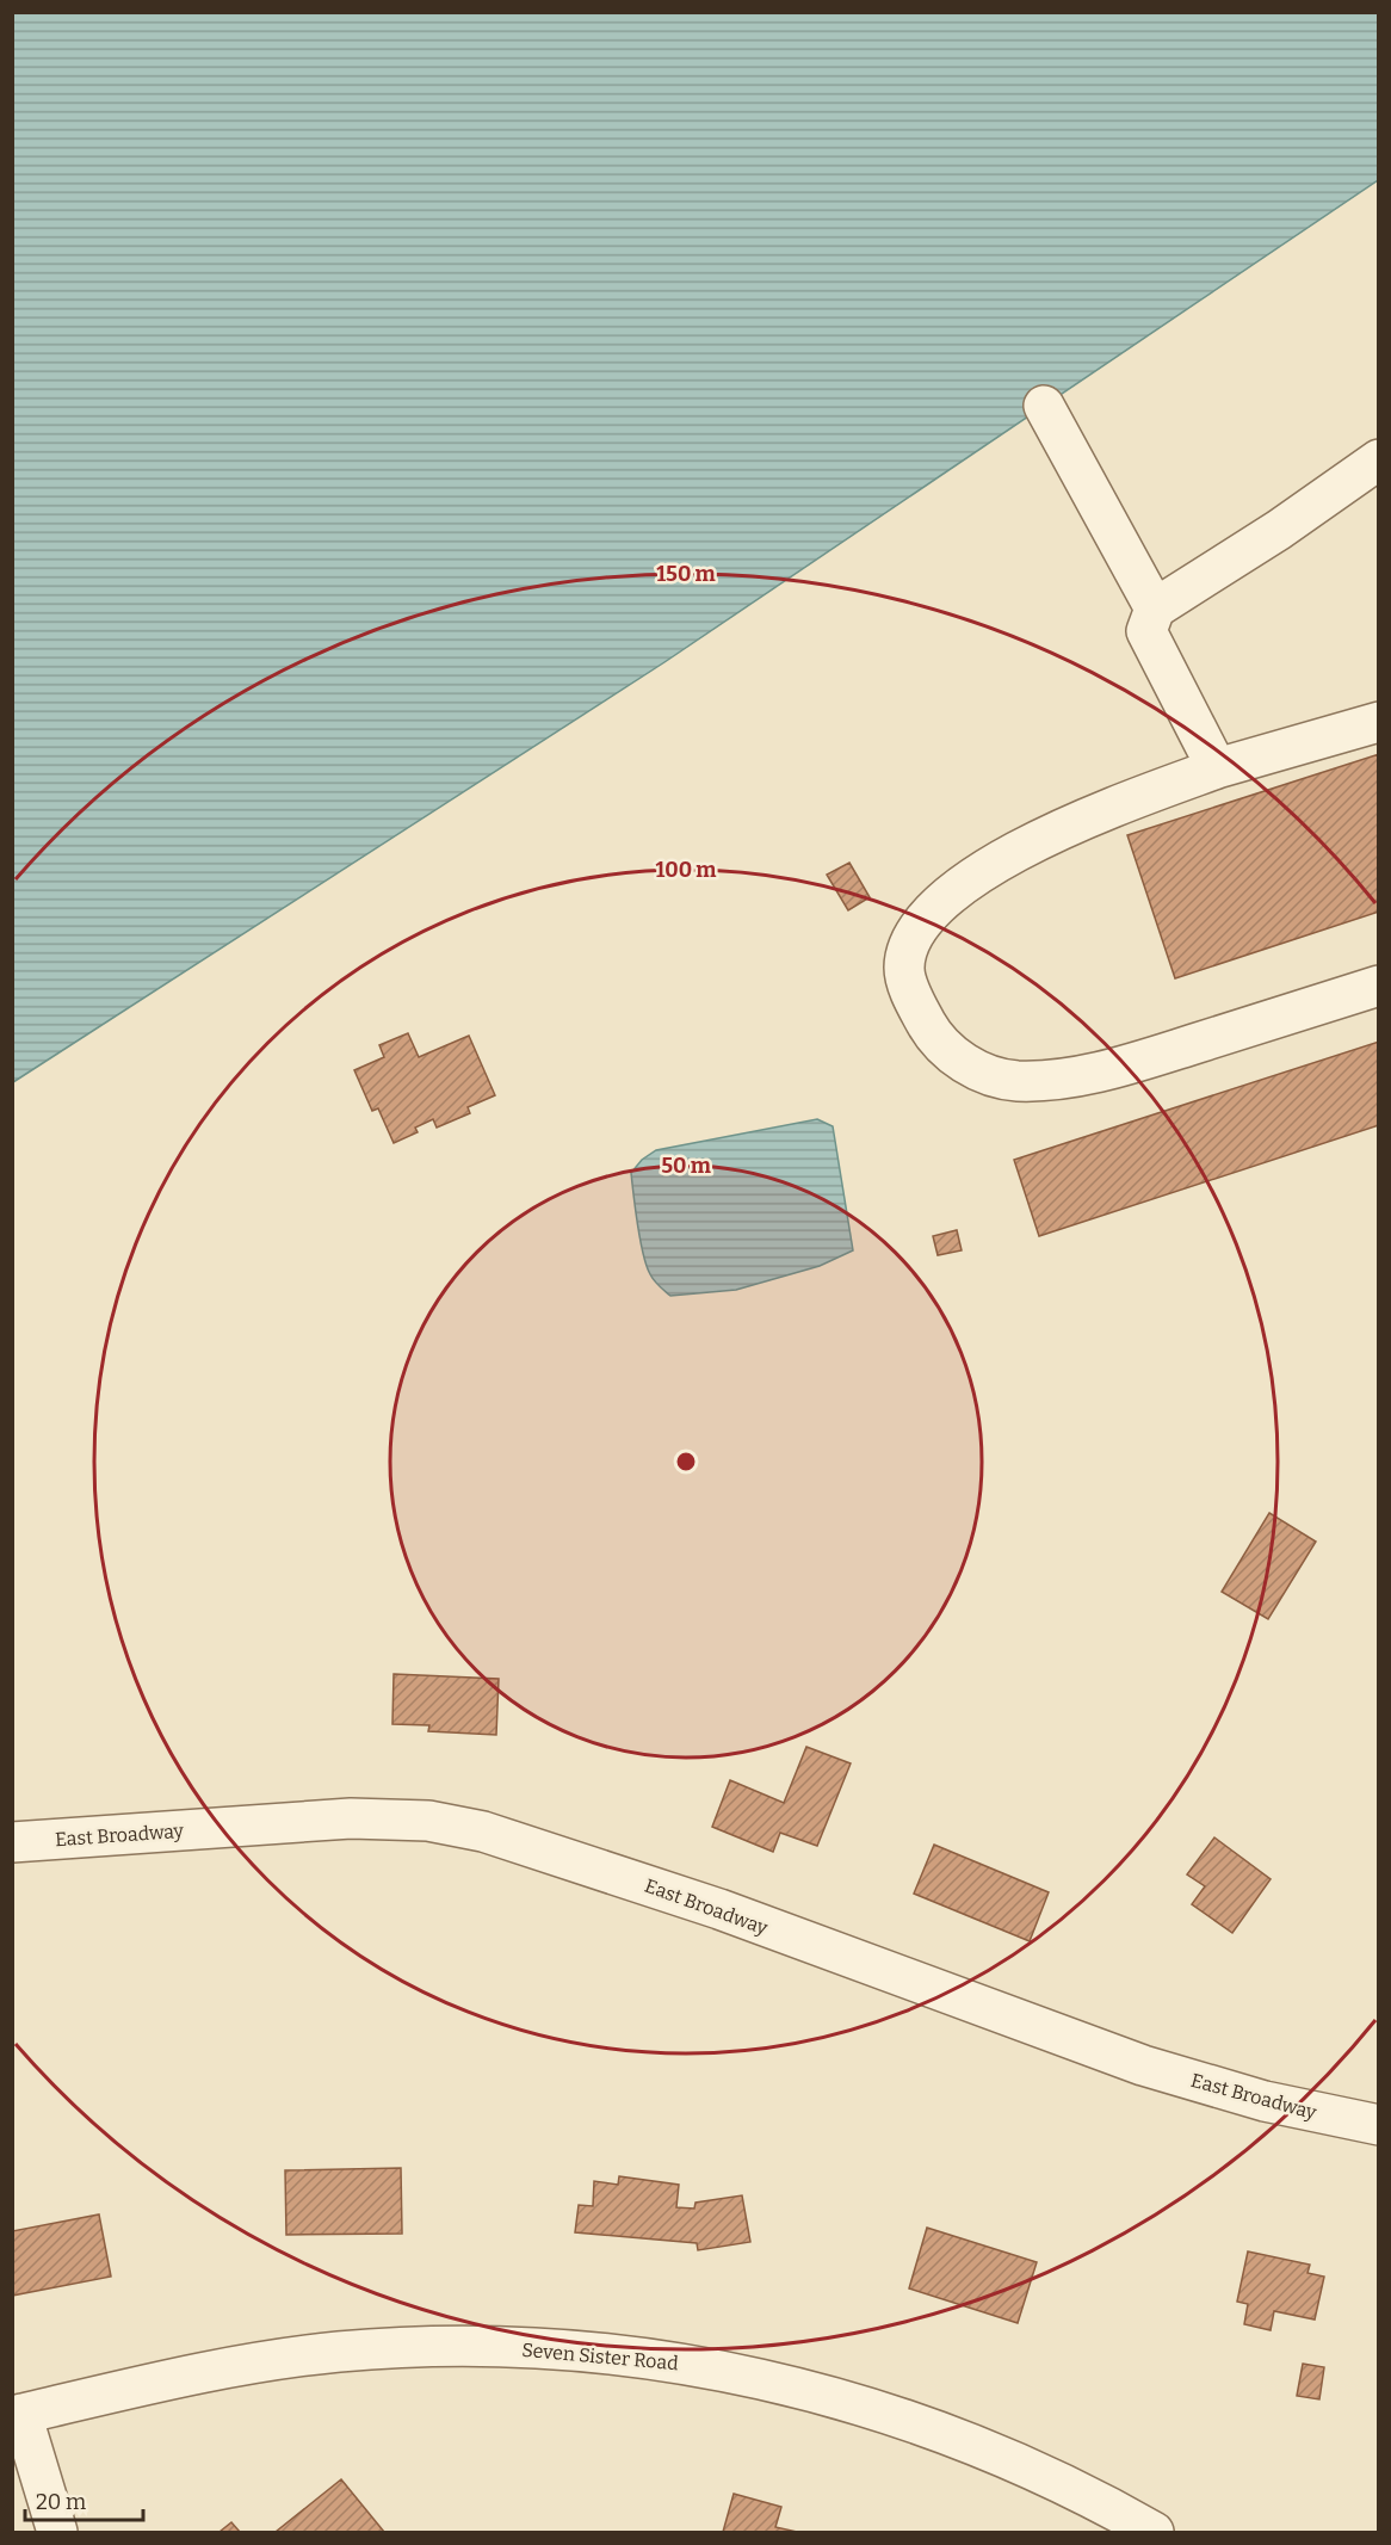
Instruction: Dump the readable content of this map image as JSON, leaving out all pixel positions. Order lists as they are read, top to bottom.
{
  "streets": {
    "street": ["East Broadway", "Seven Sister Road"]
  },
  "scale_bar": "20 m",
  "rings": ["150 m", "100 m", "50 m"]
}
